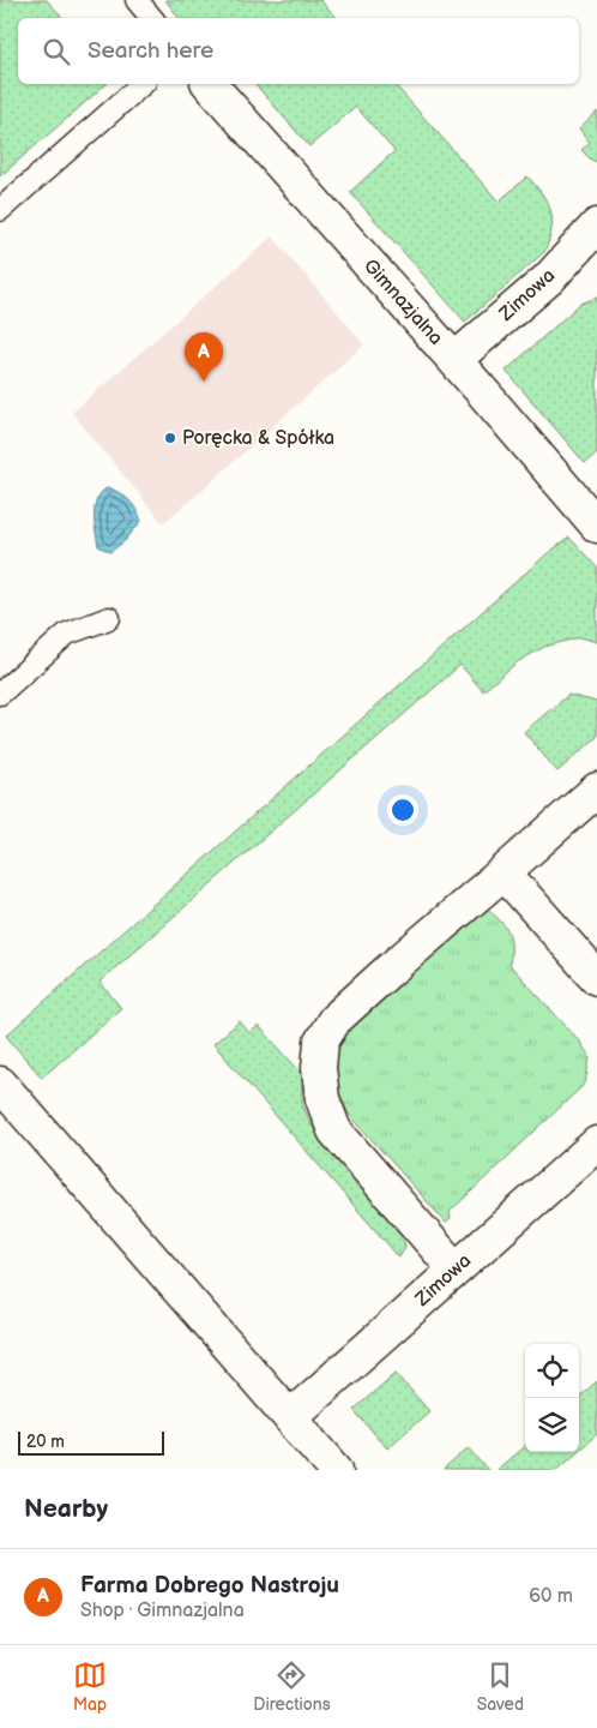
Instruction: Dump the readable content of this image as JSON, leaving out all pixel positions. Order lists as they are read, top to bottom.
{
  "streets": {
    "street": ["Zimowa", "Gimnazjalna"]
  },
  "crossings": [
    ["Zimowa", "Gimnazjalna"]
  ],
  "places": ["Poręcka & Spółka"],
  "scale_bar": "20 m",
  "page": {
    "search": "Search here",
    "pins": "A",
    "scale": "20 m",
    "heading": "Nearby",
    "list": [
      {
        "mark": "A",
        "name": "Farma Dobrego Nastroju",
        "note": "Shop · Gimnazjalna",
        "value": "60 m"
      }
    ],
    "nav": ["Map", "Directions", "Saved"]
  }
}
